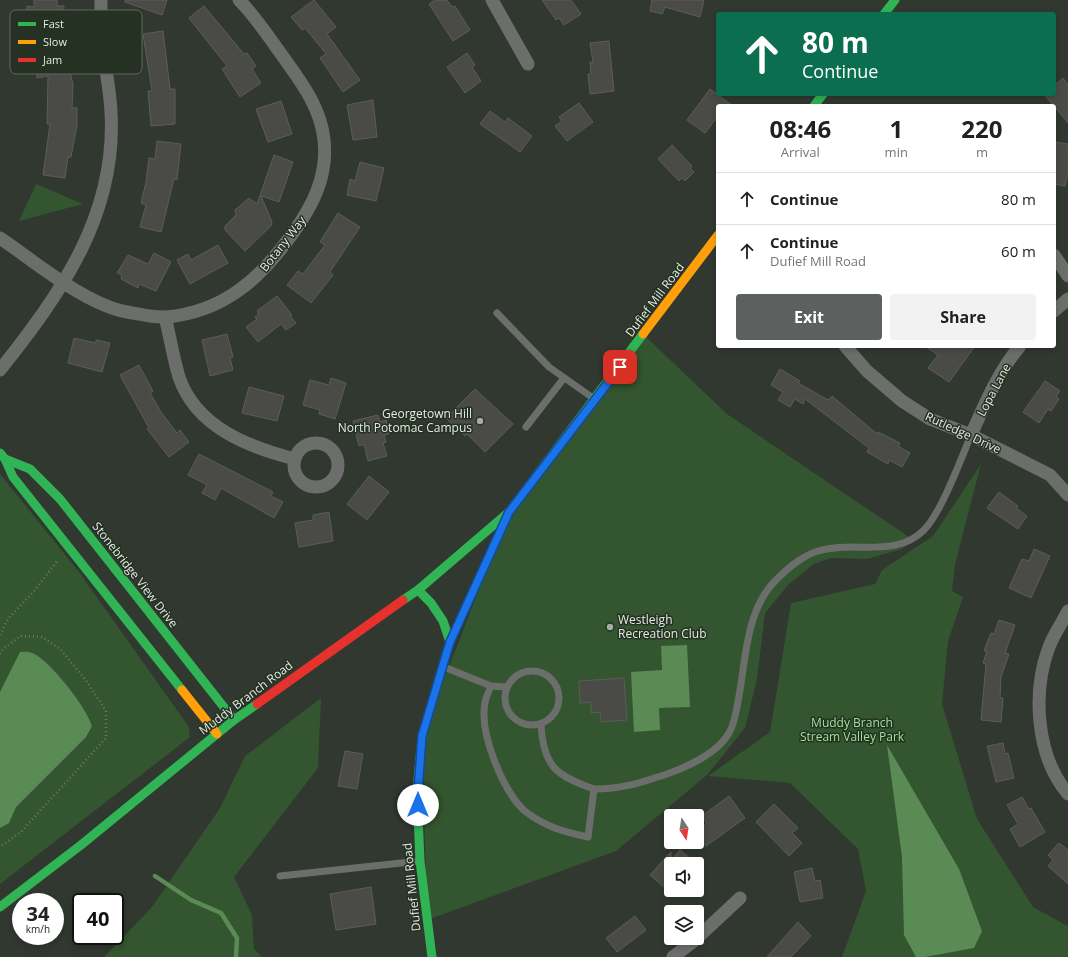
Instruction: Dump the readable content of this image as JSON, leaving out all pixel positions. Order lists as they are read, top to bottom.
{
  "streets": {
    "main road": ["Dufief Mill Road", "Stonebridge View Drive", "Muddy Branch Road"],
    "street": ["Botany Way", "Lopa Lane", "Rutledge Drive"]
  },
  "crossings": [
    ["Dufief Mill Road", "Muddy Branch Road"],
    ["Lopa Lane", "Rutledge Drive"],
    ["Stonebridge View Drive", "Muddy Branch Road"]
  ],
  "parks": ["Muddy Branch Stream Valley Park"],
  "places": ["Georgetown Hill North Potomac Campus", "Westleigh Recreation Club"],
  "legend": ["Fast", "Slow", "Jam"],
  "north": "bottom",
  "page": {
    "turn": ["80 m", "Continue"],
    "eta": [
      "08:46",
      "Arrival",
      "1",
      "min",
      "220",
      "m"
    ],
    "list": [
      {
        "name": "Continue",
        "value": "80 m"
      },
      {
        "name": "Continue",
        "note": "Dufief Mill Road",
        "value": "60 m"
      }
    ],
    "buttons": ["Exit", "Share"],
    "speed": "34 km/h",
    "limit": "40"
  }
}
